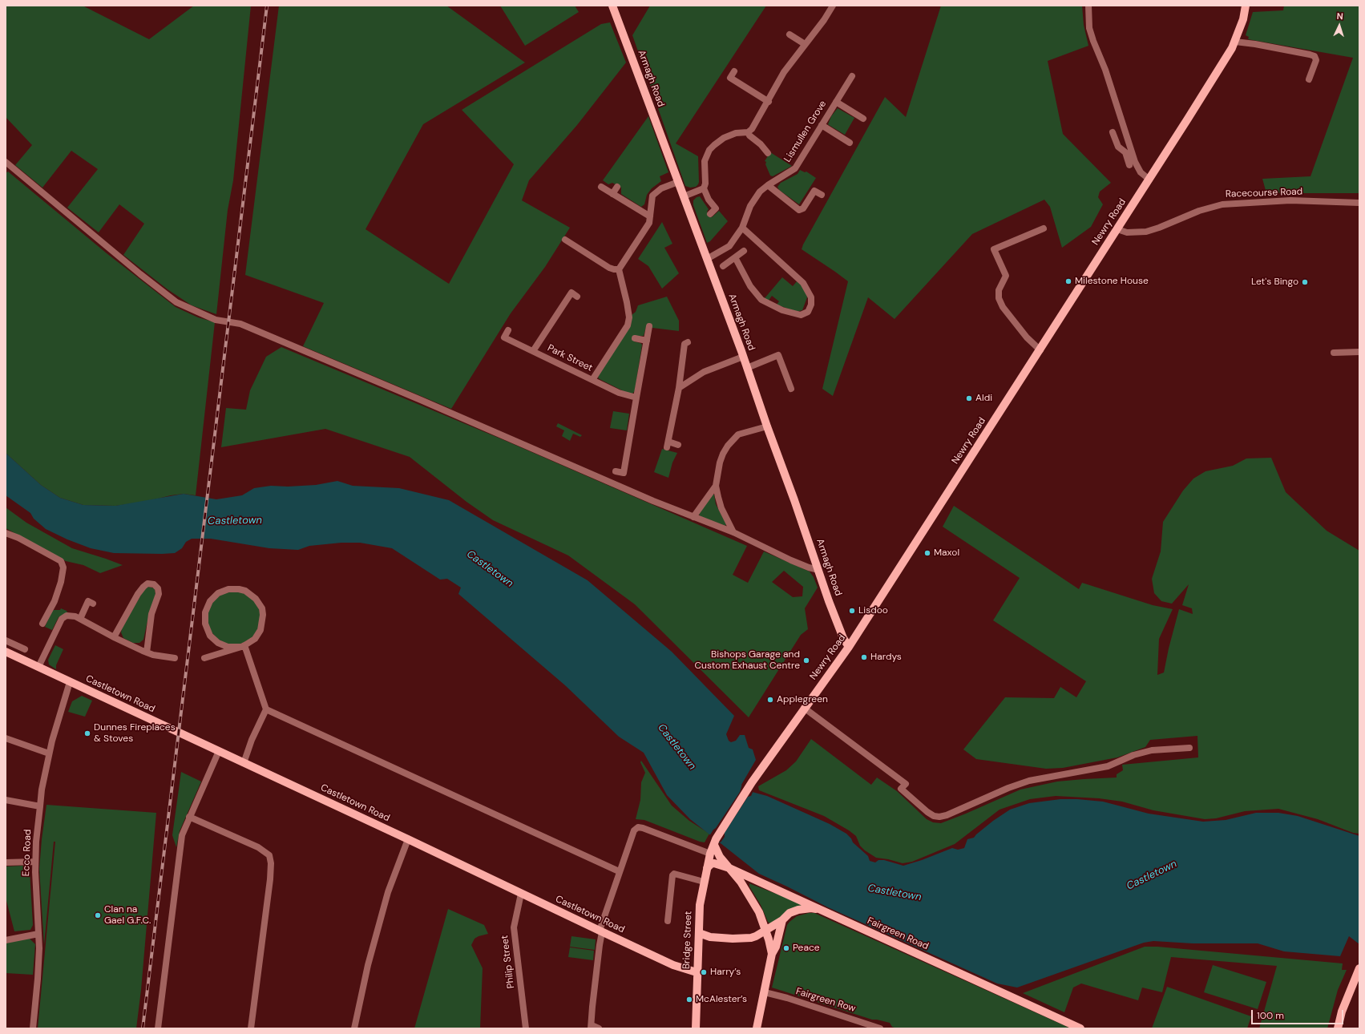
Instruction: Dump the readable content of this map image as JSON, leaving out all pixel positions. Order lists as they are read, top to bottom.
{
  "streets": {
    "main road": [
      "Armagh Road",
      "Newry Road",
      "Castletown Road",
      "Fairgreen Road",
      "Bridge Street"
    ],
    "street": [
      "Lismullen Grove",
      "Racecourse Road",
      "Park Street",
      "Ecco Road",
      "Philip Street",
      "Fairgreen Row"
    ]
  },
  "crossings": [
    ["Armagh Road", "Lismullen Grove"],
    ["Armagh Road", "Newry Road"],
    ["Racecourse Road", "Newry Road"],
    ["Newry Road", "Bridge Street"],
    ["Castletown Road", "Ecco Road"],
    ["Castletown Road", "Bridge Street"],
    ["Castletown Road", "Philip Street"],
    ["Fairgreen Road", "Bridge Street"]
  ],
  "water": ["Castletown"],
  "places": [
    "Milestone House",
    "Let's Bingo",
    "Aldi",
    "Maxol",
    "Lisdoo",
    "Hardys",
    "Bishops Garage and Custom Exhaust Centre",
    "Applegreen",
    "Dunnes Fireplaces & Stoves",
    "Clan na Gael G.F.C.",
    "Peace",
    "Harry’s",
    "McAlester’s"
  ],
  "scale_bar": "100 m",
  "north": "top"
}
